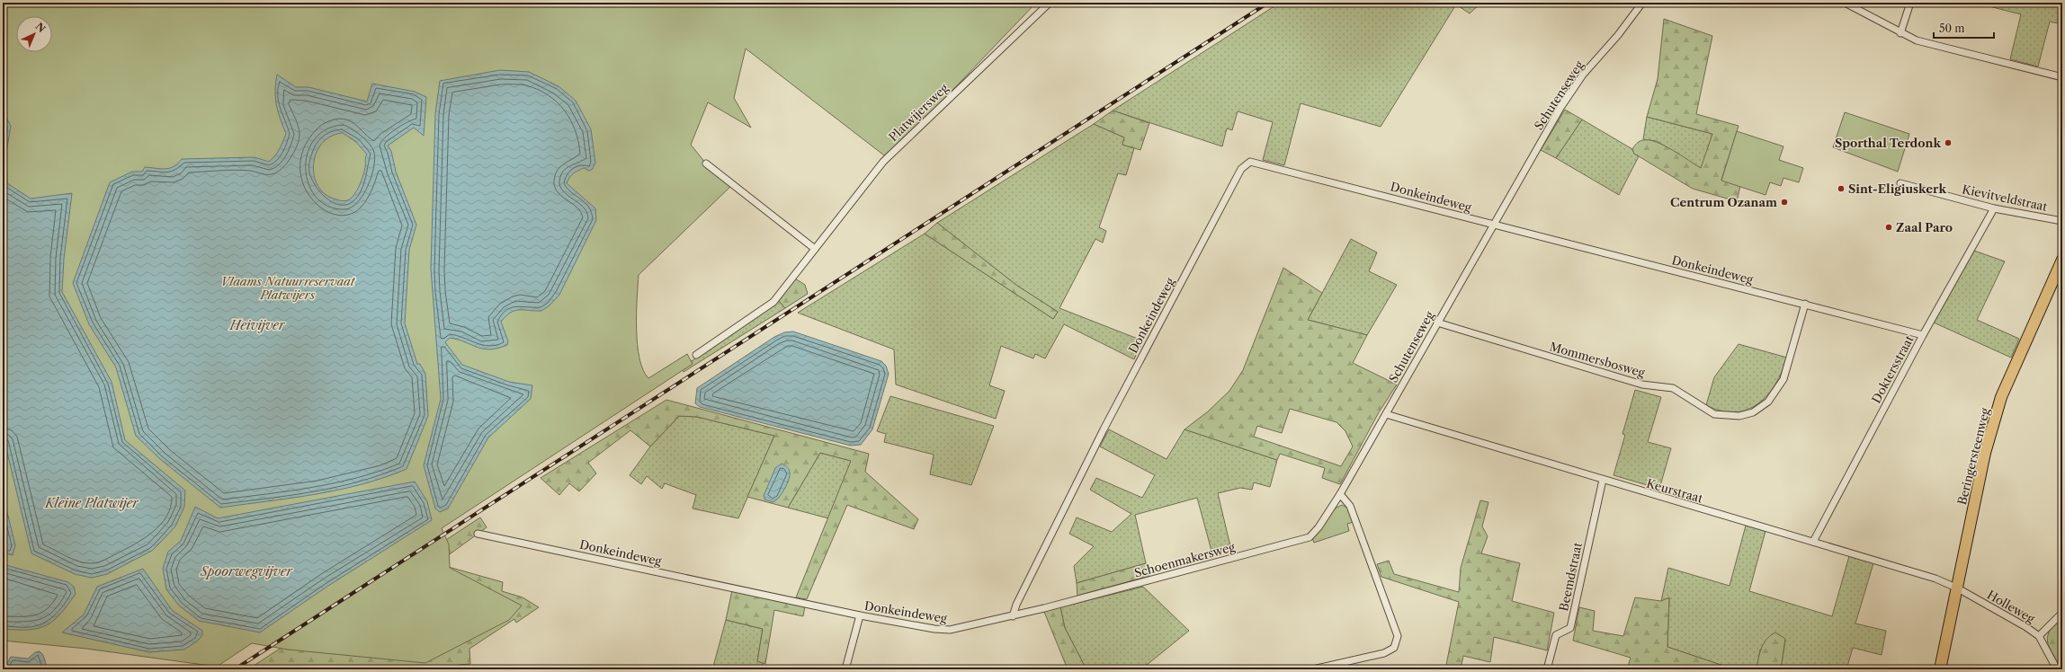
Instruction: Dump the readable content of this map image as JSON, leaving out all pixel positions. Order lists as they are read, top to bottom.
{
  "streets": {
    "main road": ["Beringersteenweg"],
    "street": [
      "Schutenseweg",
      "Platwijersweg",
      "Donkeindeweg",
      "Kievitveldstraat",
      "Mommersbosweg",
      "Doktersstraat",
      "Keurstraat",
      "Schoenmakersweg",
      "Beemdstraat",
      "Holleweg"
    ]
  },
  "crossings": [
    ["Schutenseweg", "Donkeindeweg"],
    ["Schutenseweg", "Mommersbosweg"],
    ["Schutenseweg", "Keurstraat"],
    ["Schutenseweg", "Schoenmakersweg"],
    ["Donkeindeweg", "Mommersbosweg"],
    ["Donkeindeweg", "Doktersstraat"],
    ["Donkeindeweg", "Schoenmakersweg"],
    ["Kievitveldstraat", "Doktersstraat"],
    ["Doktersstraat", "Keurstraat"],
    ["Beringersteenweg", "Keurstraat"],
    ["Beringersteenweg", "Holleweg"],
    ["Keurstraat", "Beemdstraat"],
    ["Keurstraat", "Holleweg"]
  ],
  "water": ["Heivijver", "Kleine Platwijer", "Spoorwegvijver"],
  "parks": ["Vlaams Natuurreservaat Platwijers"],
  "places": [
    "Sporthal Terdonk",
    "Sint-Eligiuskerk",
    "Centrum Ozanam",
    "Zaal Paro"
  ],
  "scale_bar": "50 m",
  "north": "top right"
}
